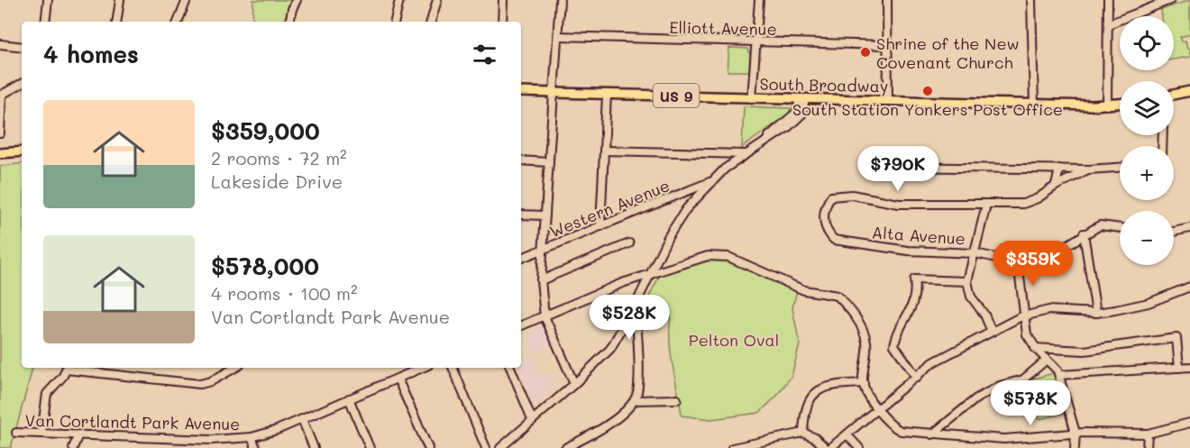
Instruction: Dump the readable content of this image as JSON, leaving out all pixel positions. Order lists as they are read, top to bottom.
{
  "streets": {
    "main road": ["South Broadway", "US 9"],
    "street": [
      "Elliott Avenue",
      "Western Avenue",
      "Alta Avenue",
      "Van Cortlandt Park Avenue"
    ]
  },
  "parks": ["Pelton Oval"],
  "places": ["Shrine of the New Covenant Church", "South Station Yonkers Post Office"],
  "page": {
    "map_buttons": ["+", "−"],
    "heading": "4 homes",
    "list": [
      {
        "name": "$359,000",
        "note": "2 rooms · 72 m² · Lakeside Drive"
      },
      {
        "name": "$578,000",
        "note": "4 rooms · 100 m² · Van Cortlandt Park Avenue"
      }
    ],
    "price": [
      "$790K",
      "$359K",
      "$528K",
      "$578K"
    ]
  }
}
